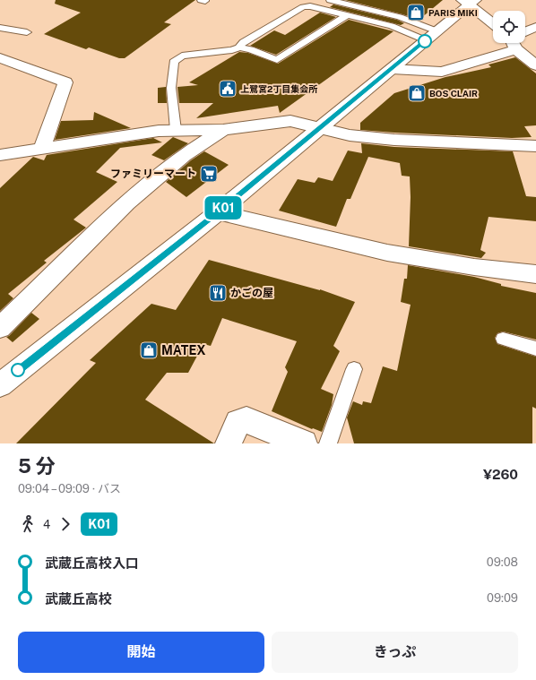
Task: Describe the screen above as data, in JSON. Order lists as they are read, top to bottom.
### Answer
{
  "places": {
    "shop": ["PARIS MIKI", "BOS CLAIR", "MATEX"],
    "public building": ["上鷺宮2丁目集会所"],
    "supermarket": ["ファミリーマート"],
    "restaurant": ["かごの屋"]
  },
  "lines": ["bus line K01"],
  "page": {
    "on_map": "K01",
    "heading": ["5 分", "09:04 – 09:09 · バス", "¥260"],
    "legs": ["4", "K01"],
    "list": [
      {
        "name": "武蔵丘高校入口",
        "value": "09:08"
      },
      {
        "name": "武蔵丘高校",
        "value": "09:09"
      }
    ],
    "buttons": ["開始", "きっぷ"]
  }
}
